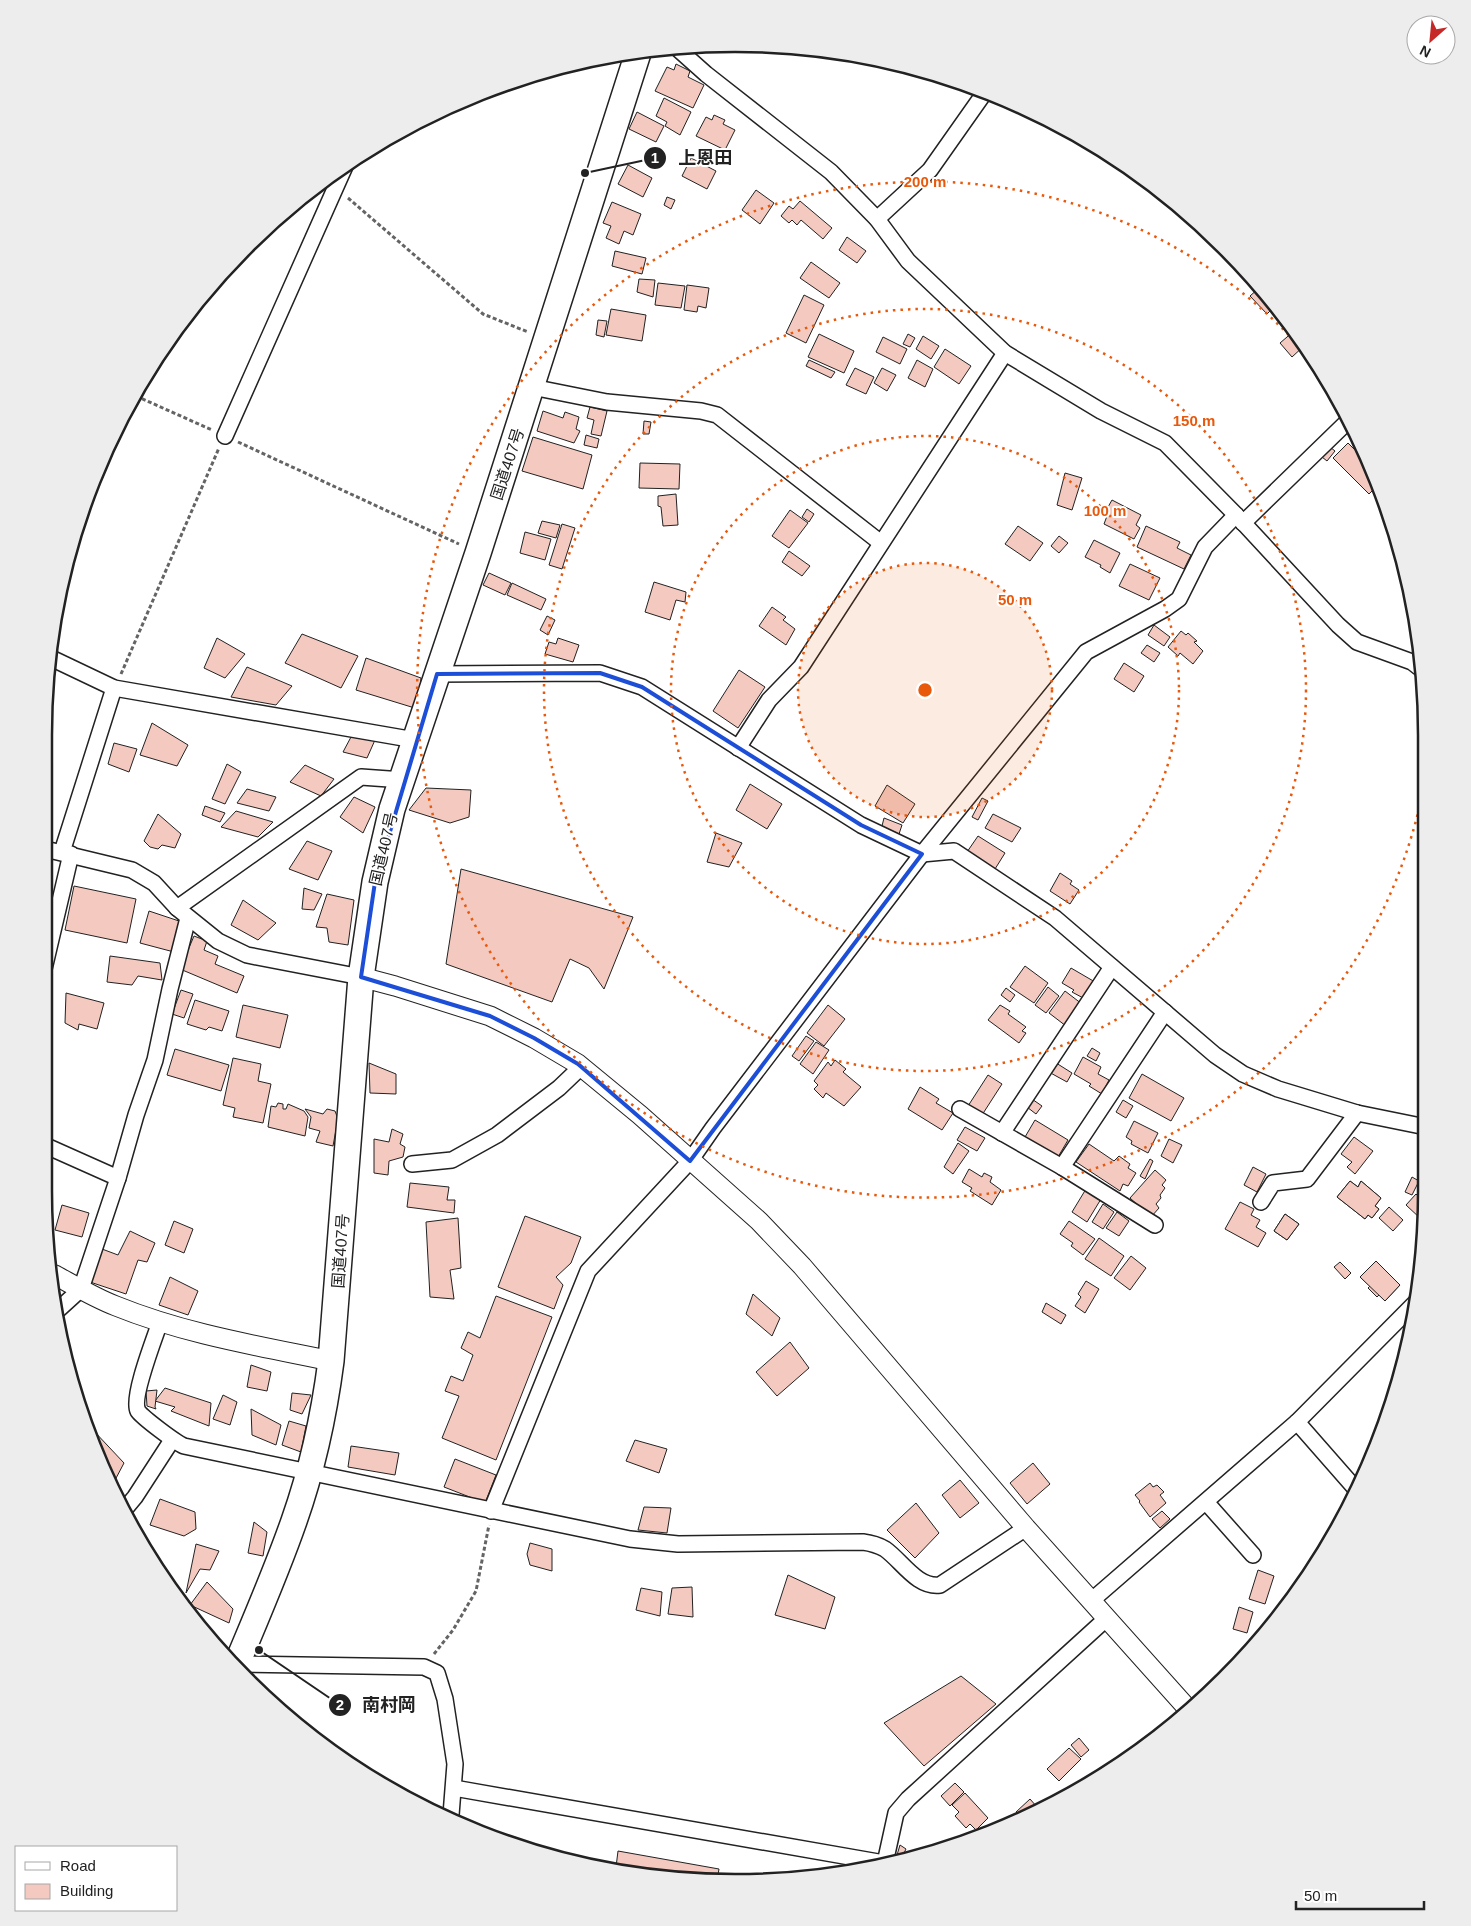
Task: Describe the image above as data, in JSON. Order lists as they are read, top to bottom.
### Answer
{
  "streets": {
    "highway": ["国道407号"]
  },
  "places": ["上恩田", "南村岡"],
  "legend": ["Road", "Building"],
  "scale_bar": "50 m",
  "north": "bottom left",
  "rings": [
    "200 m",
    "150 m",
    "100 m",
    "50 m"
  ]
}
